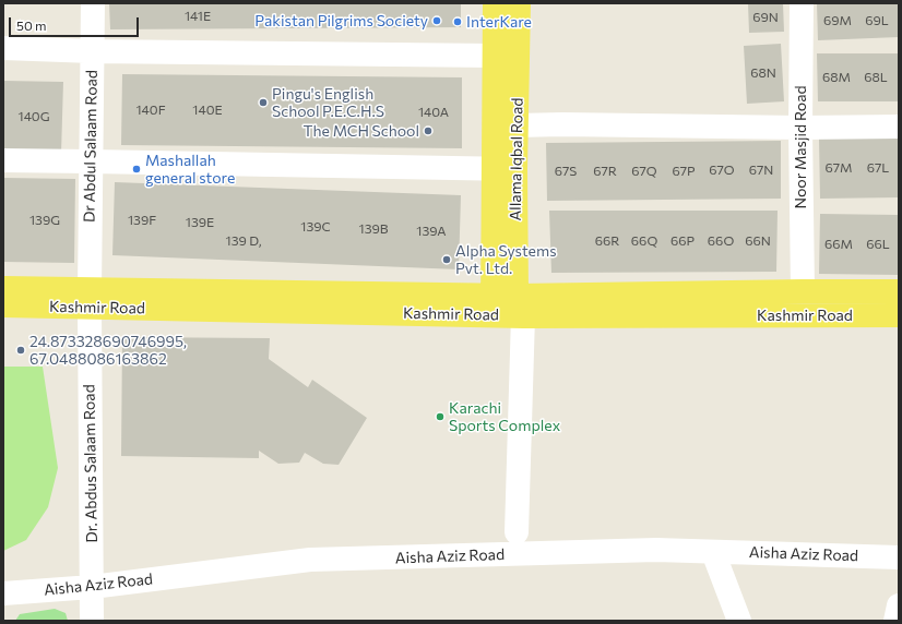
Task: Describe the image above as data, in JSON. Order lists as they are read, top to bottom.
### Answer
{
  "streets": {
    "main road": ["Allama Iqbal Road", "Kashmir Road"],
    "street": [
      "Dr Abdul Salaam Road",
      "Noor Masjid Road",
      "Dr. Abdus Salaam Road",
      "Aisha Aziz Road"
    ]
  },
  "crossings": [
    ["Dr Abdul Salaam Road", "Kashmir Road"],
    ["Dr Abdul Salaam Road", "Dr. Abdus Salaam Road"],
    ["Noor Masjid Road", "Kashmir Road"],
    ["Allama Iqbal Road", "Kashmir Road"],
    ["Kashmir Road", "Dr. Abdus Salaam Road"],
    ["Dr. Abdus Salaam Road", "Aisha Aziz Road"]
  ],
  "places": [
    "Pakistan Pilgrims Society",
    "InterKare",
    "Pingu's English School P.E.C.H.S",
    "The MCH School",
    "Mashallah general store",
    "Alpha Systems Pvt. Ltd.",
    "24.873328690746995, 67.0488086163862",
    "Karachi Sports Complex"
  ],
  "house_numbers": [
    "141E",
    "69N",
    "69M",
    "69L",
    "68N",
    "68M",
    "68L",
    "140F",
    "140E",
    "140A",
    "140G",
    "67M",
    "67L",
    "67O",
    "67N",
    "67S",
    "67R",
    "67Q",
    "67P",
    "139G",
    "139F",
    "139E",
    "139C",
    "139B",
    "139A",
    "139 D,",
    "66R",
    "66Q",
    "66P",
    "66O",
    "66N",
    "66M",
    "66L"
  ],
  "scale_bar": "50 m"
}
